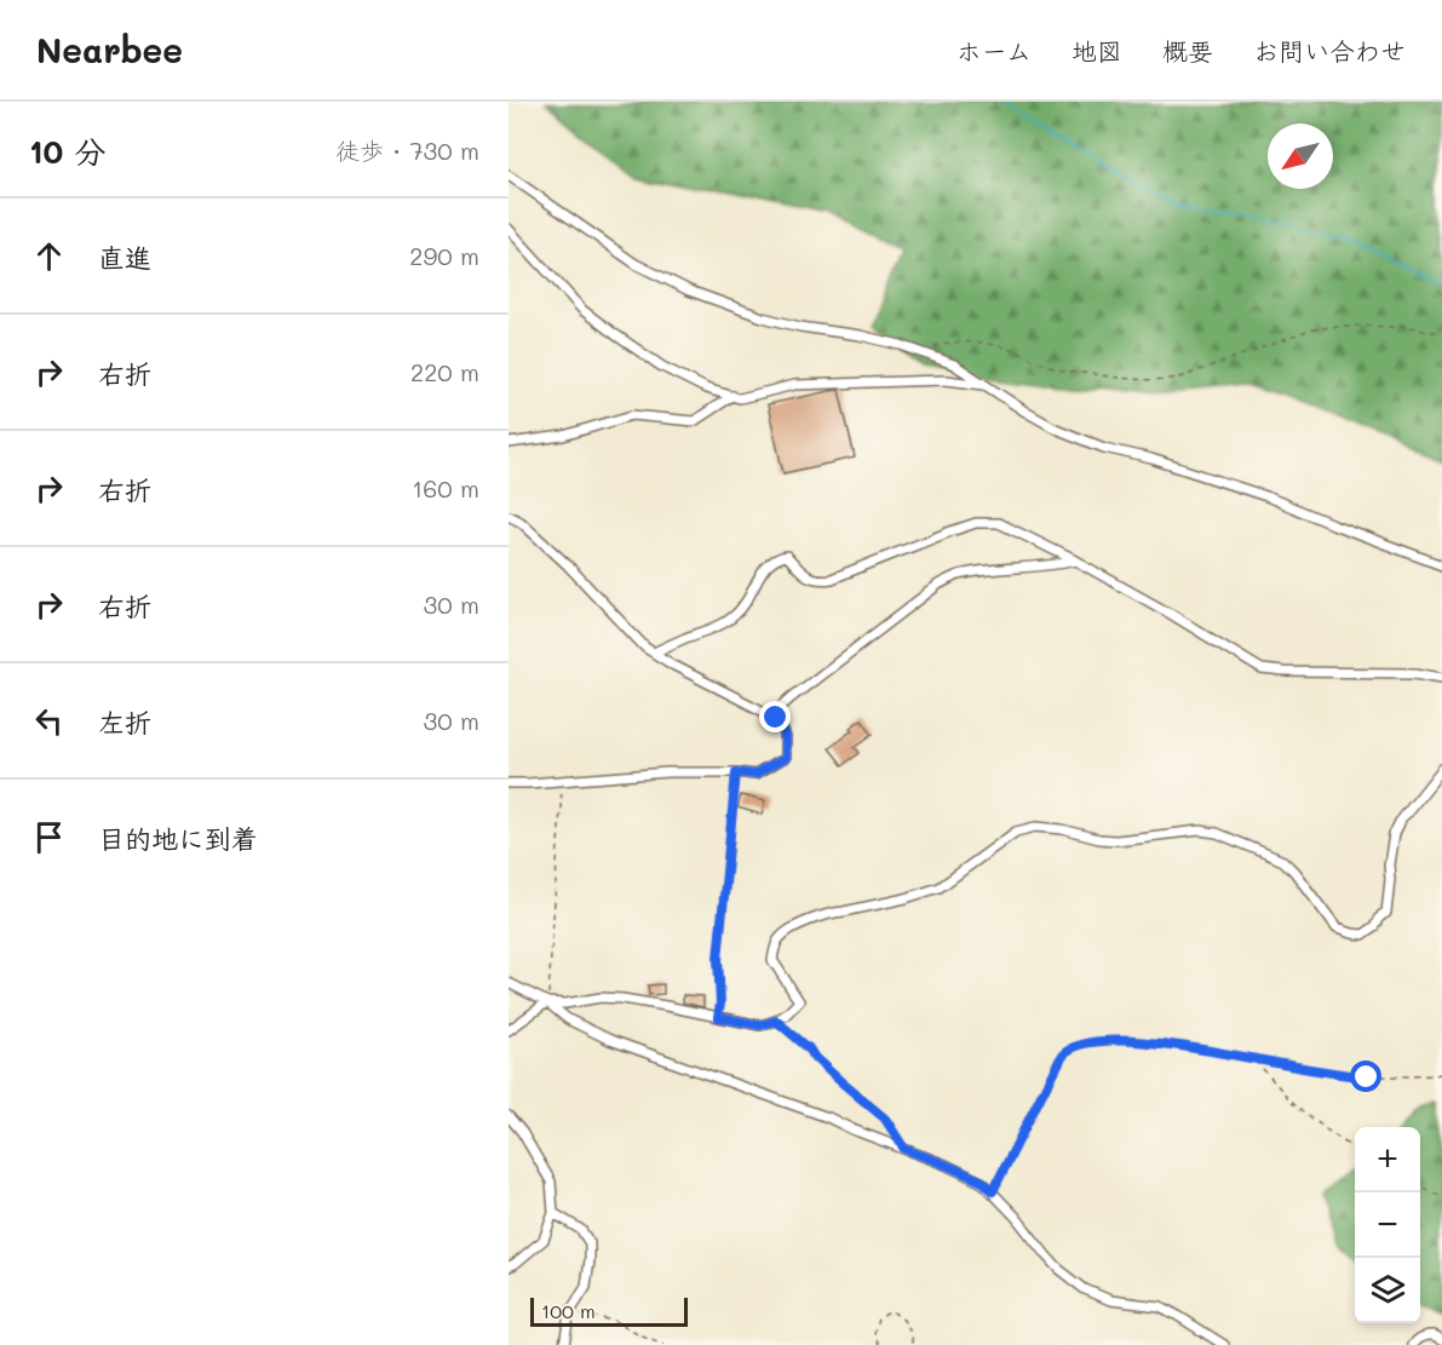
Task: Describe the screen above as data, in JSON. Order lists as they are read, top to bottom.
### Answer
{
  "scale_bar": "100 m",
  "north": "bottom left",
  "page": {
    "header": "Nearbee",
    "nav": [
      "ホーム",
      "地図",
      "概要",
      "お問い合わせ"
    ],
    "heading": ["10 分", "徒歩 · 730 m"],
    "list": [
      ["直進", "290 m"],
      ["右折", "220 m"],
      ["右折", "160 m"],
      ["右折", "30 m"],
      ["左折", "30 m"],
      "目的地に到着"
    ],
    "map_buttons": ["+", "−"],
    "scale": "100 m"
  }
}
